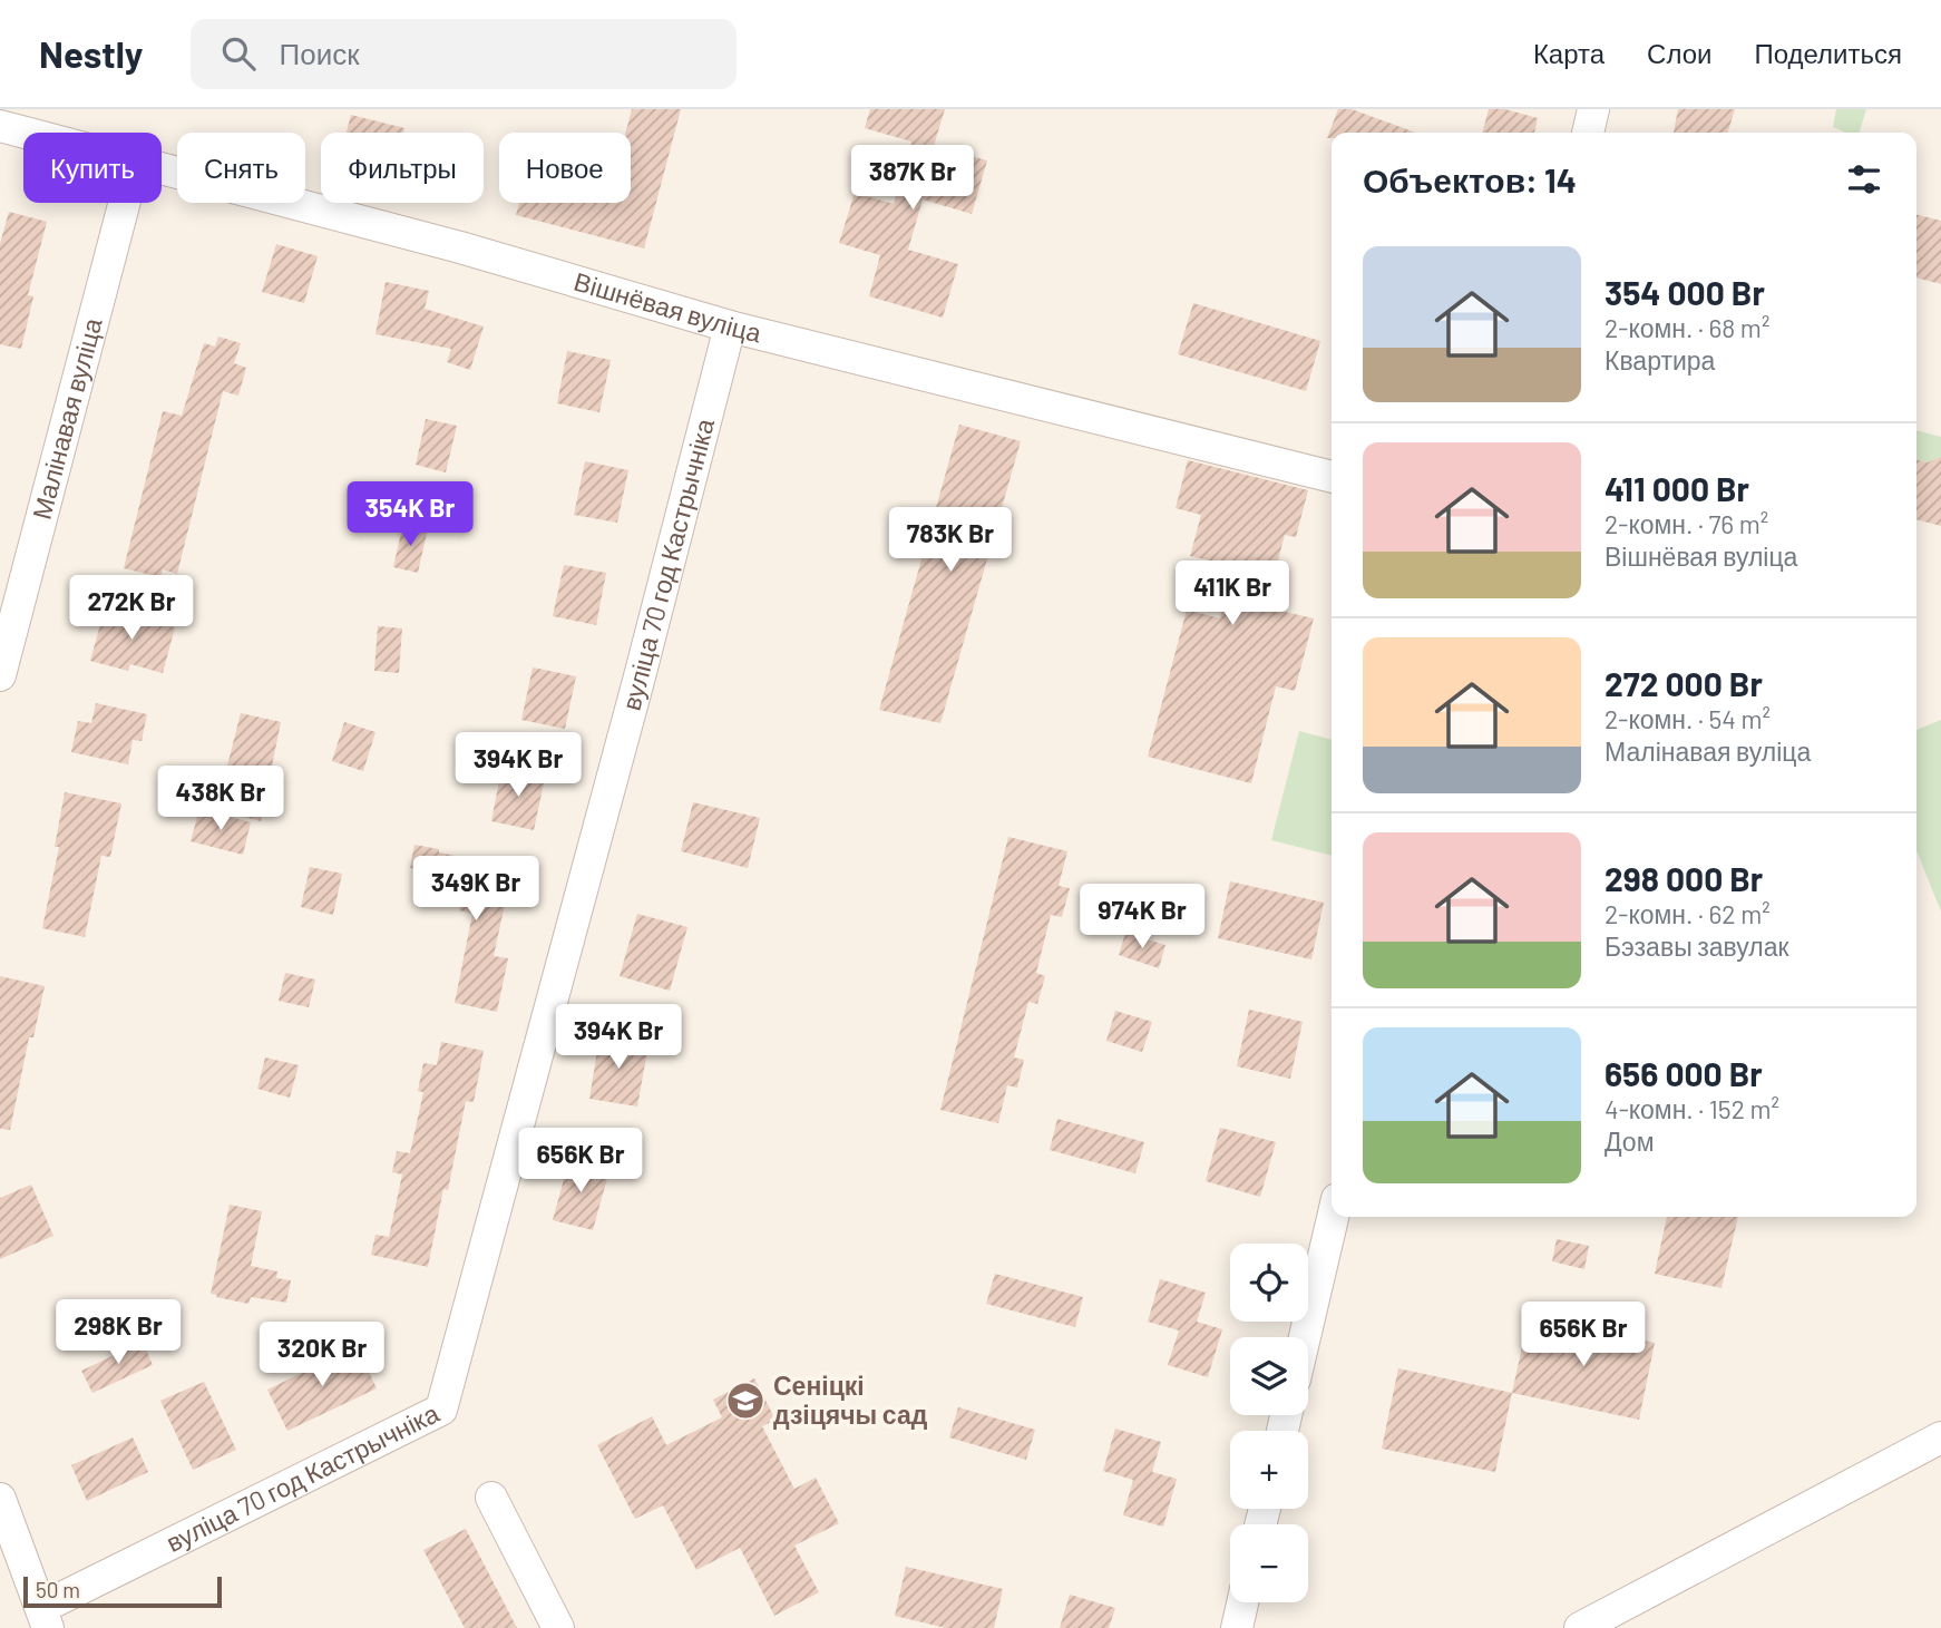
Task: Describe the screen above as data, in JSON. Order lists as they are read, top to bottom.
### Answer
{
  "streets": {
    "street": ["Вішнёвая вуліца", "Малінавая вуліца", "вуліца 70 год Кастрычніка"]
  },
  "crossings": [
    ["Вішнёвая вуліца", "вуліца 70 год Кастрычніка"]
  ],
  "places": {
    "school or university": ["Сеніцкі дзіцячы сад"]
  },
  "scale_bar": "50 m",
  "page": {
    "header": "Nestly",
    "search": "Поиск",
    "nav": ["Карта", "Слои", "Поделиться"],
    "chip": [
      "Купить",
      "Снять",
      "Фильтры",
      "Новое"
    ],
    "heading": "Объектов: 14",
    "price": [
      "387K Br",
      "354K Br",
      "783K Br",
      "411K Br",
      "272K Br",
      "394K Br",
      "438K Br",
      "349K Br",
      "974K Br",
      "394K Br",
      "656K Br",
      "298K Br",
      "656K Br",
      "320K Br"
    ],
    "list": [
      {
        "name": "354 000 Br",
        "note": "2-комн. · 68 m² · Квартира"
      },
      {
        "name": "411 000 Br",
        "note": "2-комн. · 76 m² · Вішнёвая вуліца"
      },
      {
        "name": "272 000 Br",
        "note": "2-комн. · 54 m² · Малінавая вуліца"
      },
      {
        "name": "298 000 Br",
        "note": "2-комн. · 62 m² · Бэзавы завулак"
      },
      {
        "name": "656 000 Br",
        "note": "4-комн. · 152 m² · Дом"
      }
    ],
    "map_buttons": ["+", "−"],
    "scale": "50 m"
  }
}
